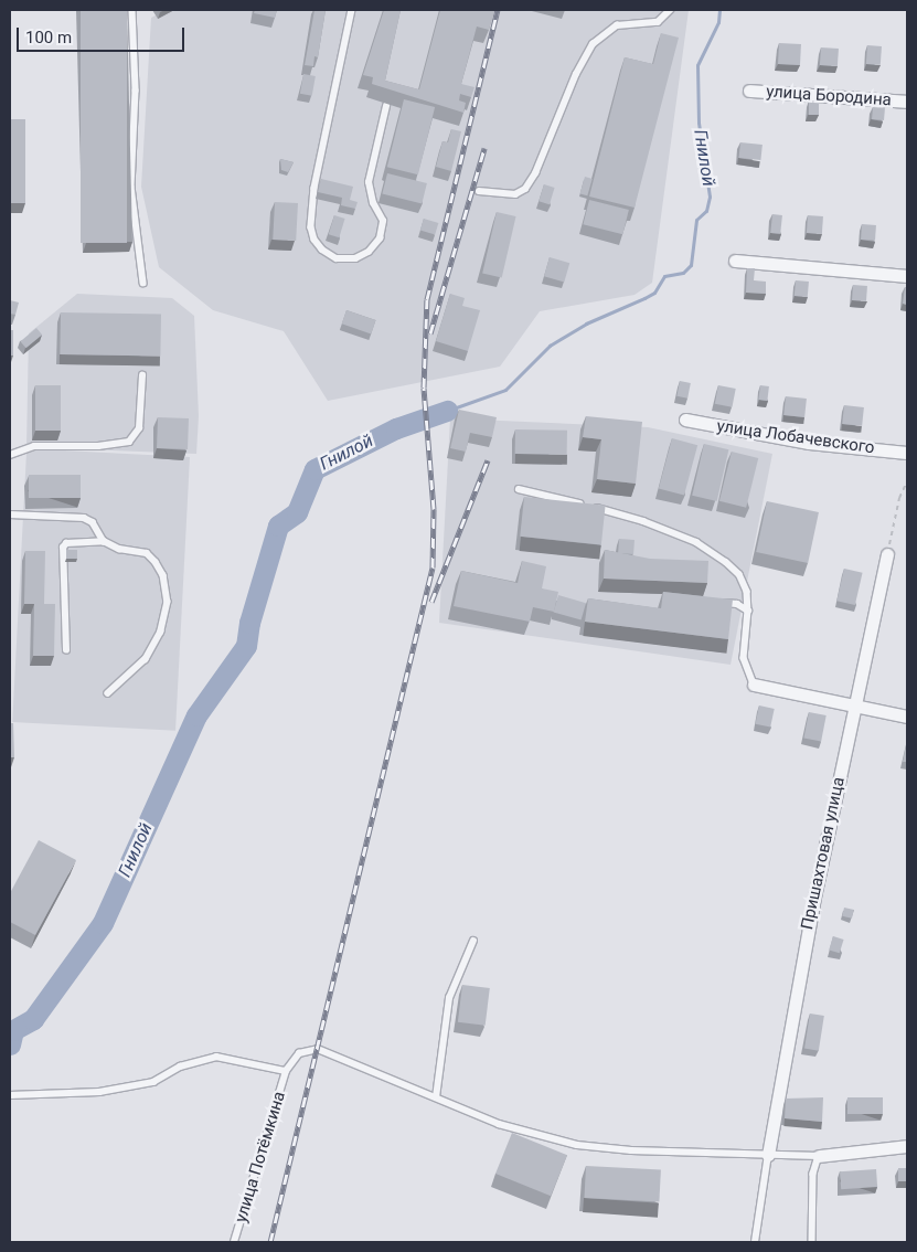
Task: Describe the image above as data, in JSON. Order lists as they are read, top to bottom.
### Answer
{
  "streets": {
    "street": ["улица Бородина", "улица Лобачевского", "Пришахтовая улица"],
    "lane": ["улица Потёмкина"]
  },
  "water": ["Гнилой"],
  "scale_bar": "100 m"
}
